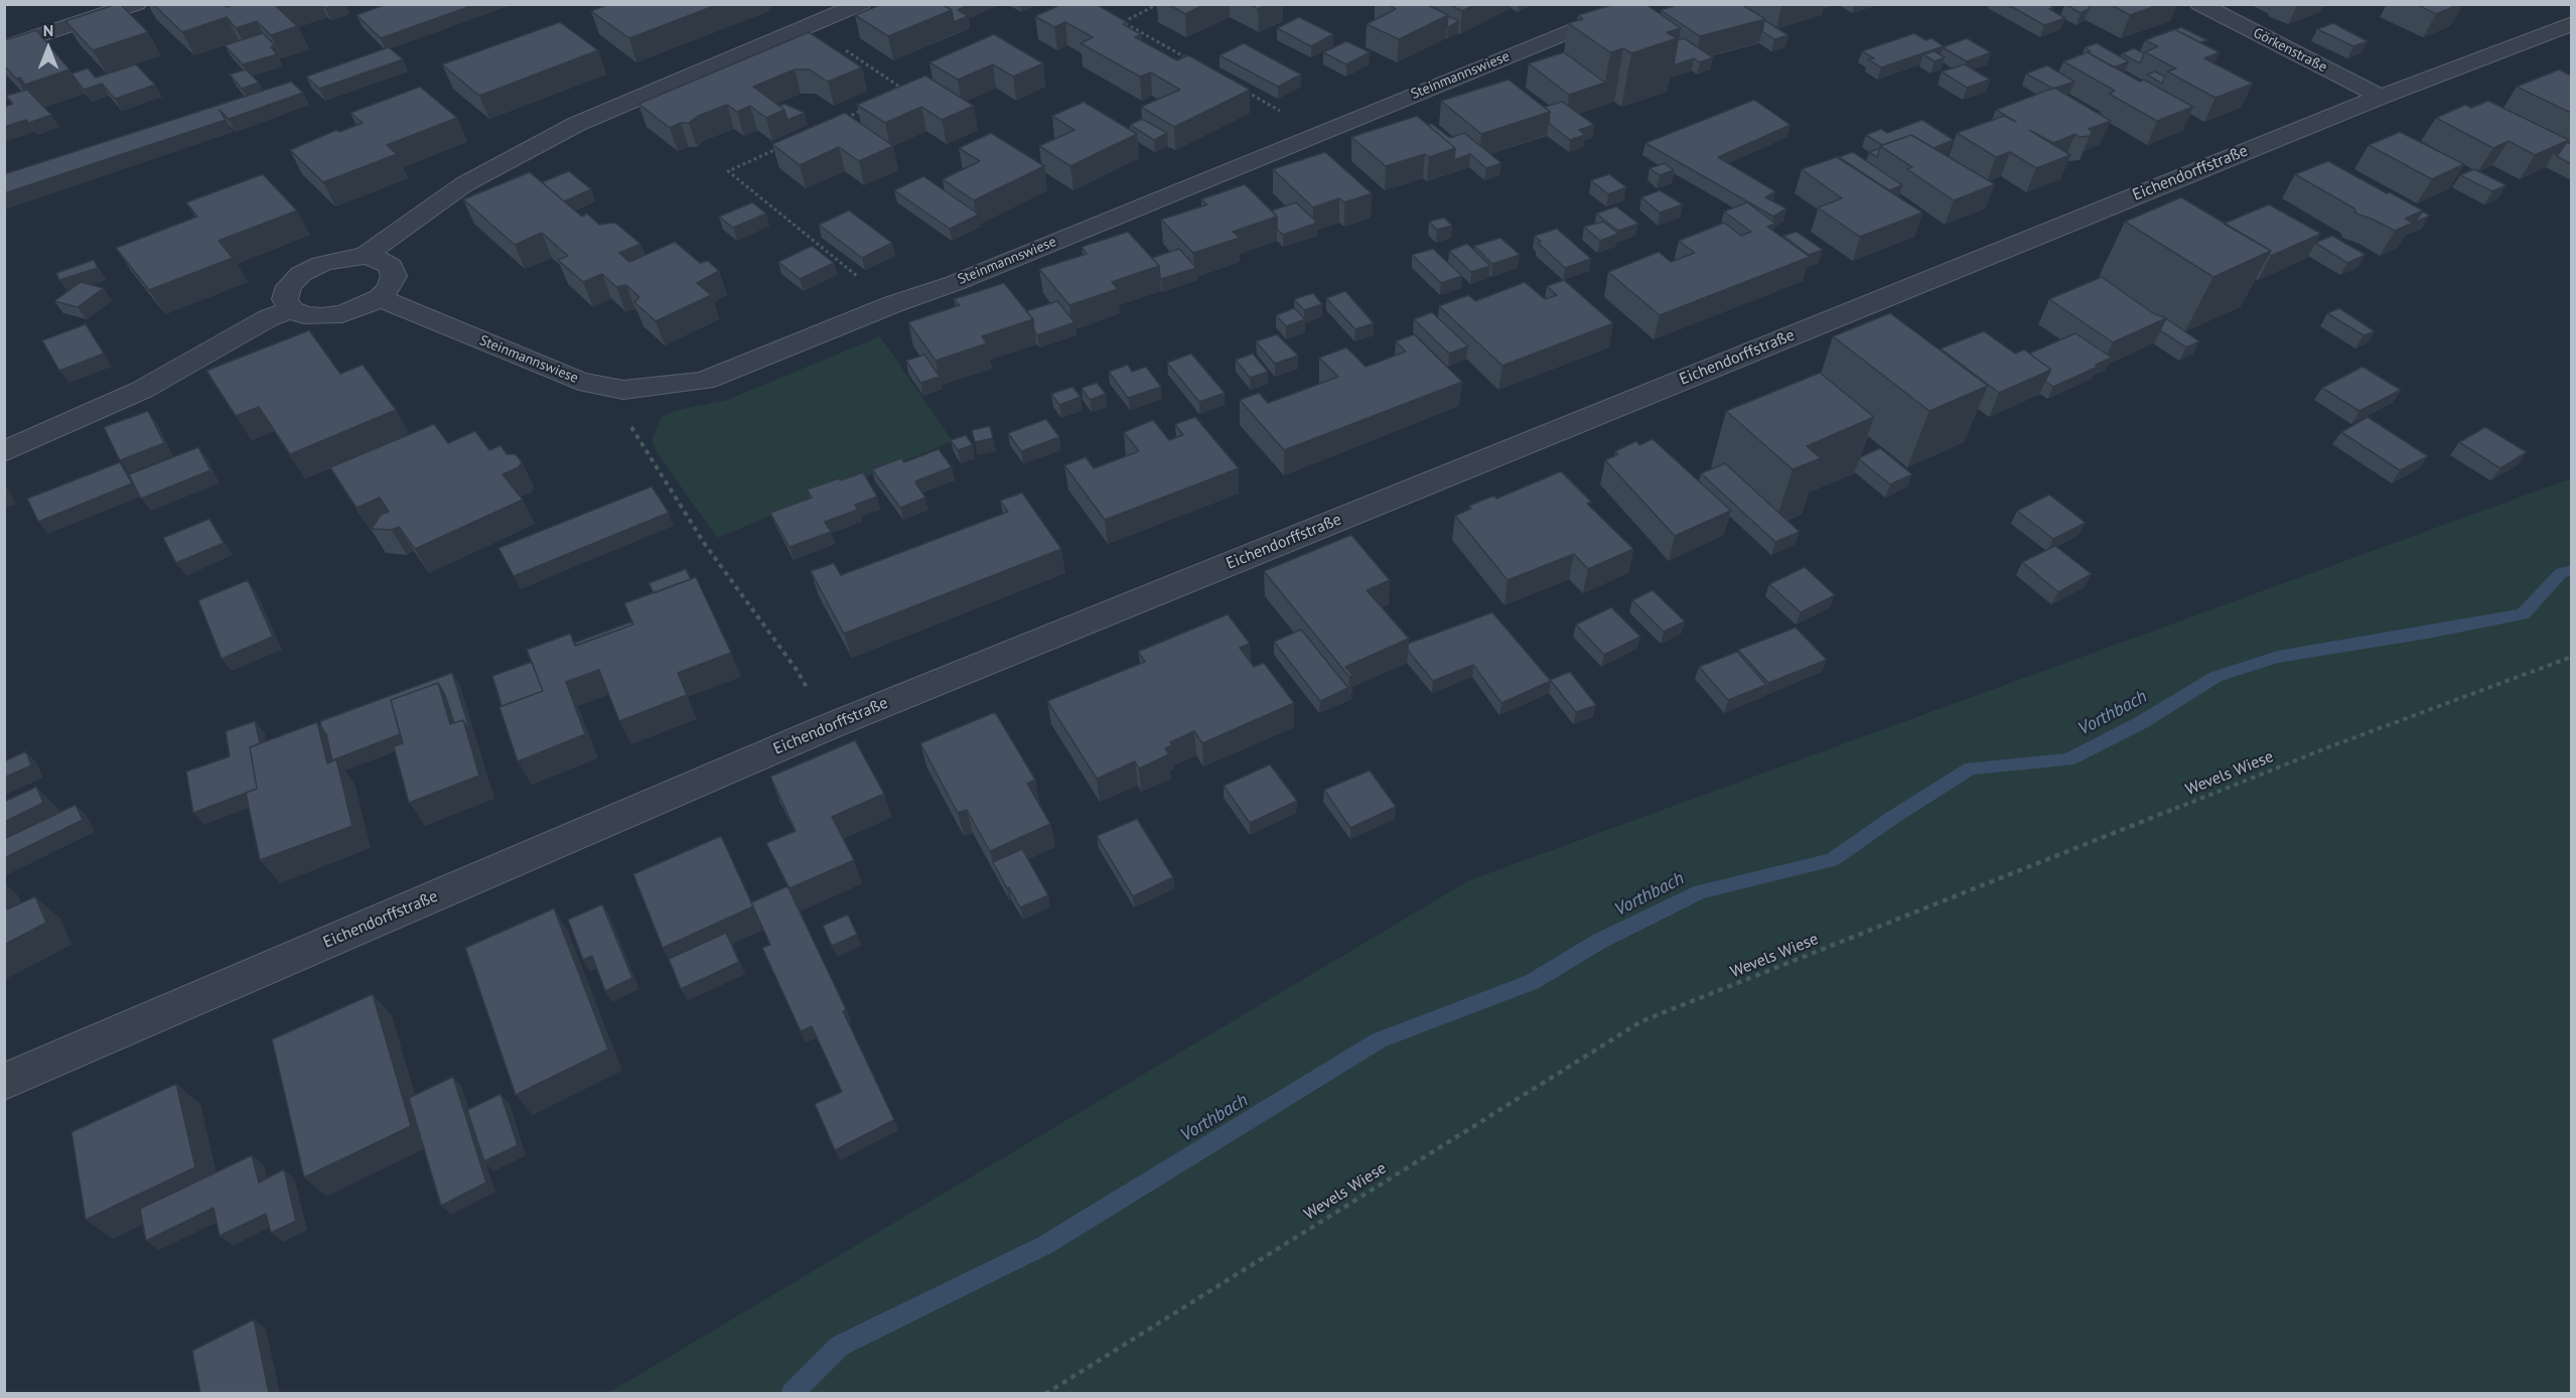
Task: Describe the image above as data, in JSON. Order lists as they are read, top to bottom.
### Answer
{
  "streets": {
    "street": ["Görkenstraße", "Steinmannswiese", "Eichendorffstraße"],
    "path": ["Wevels Wiese"]
  },
  "crossings": [
    ["Görkenstraße", "Eichendorffstraße"]
  ],
  "water": ["Vorthbach"],
  "north": "top"
}
